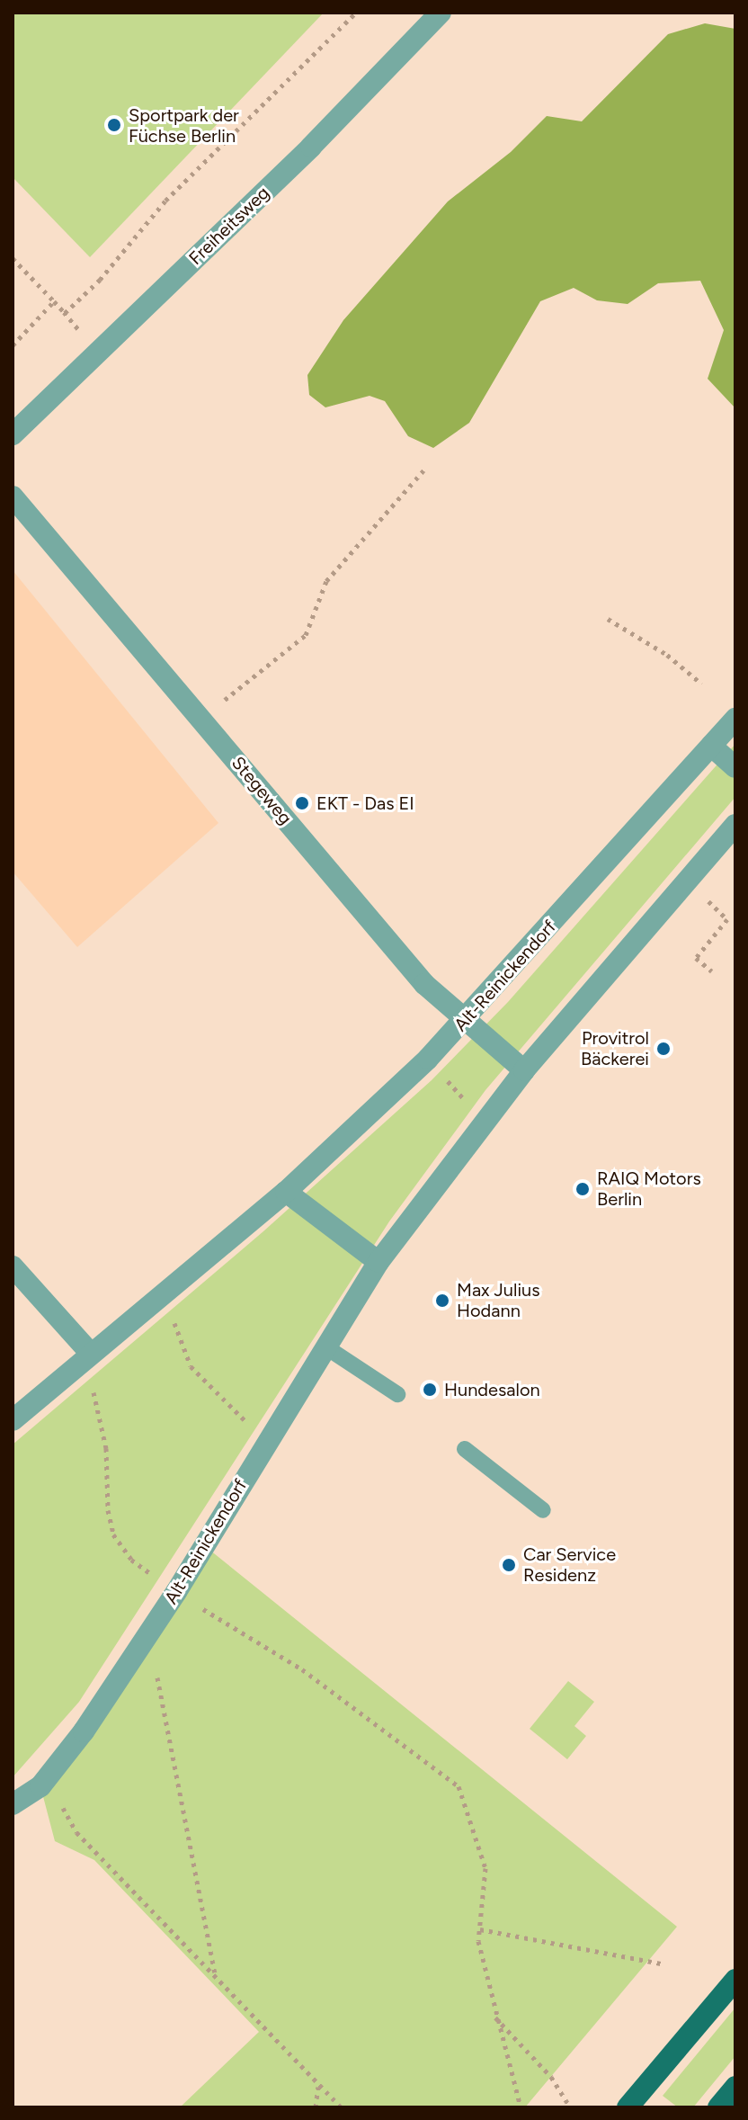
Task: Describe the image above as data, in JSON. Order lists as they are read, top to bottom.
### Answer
{
  "streets": {
    "street": ["Freiheitsweg", "Stegeweg", "Alt-Reinickendorf"]
  },
  "crossings": [
    ["Stegeweg", "Alt-Reinickendorf"]
  ],
  "places": [
    "Sportpark der Füchse Berlin",
    "EKT - Das EI",
    "Provitrol Bäckerei",
    "RAIQ Motors Berlin",
    "Max Julius Hodann",
    "Hundesalon",
    "Car Service Residenz"
  ]
}
